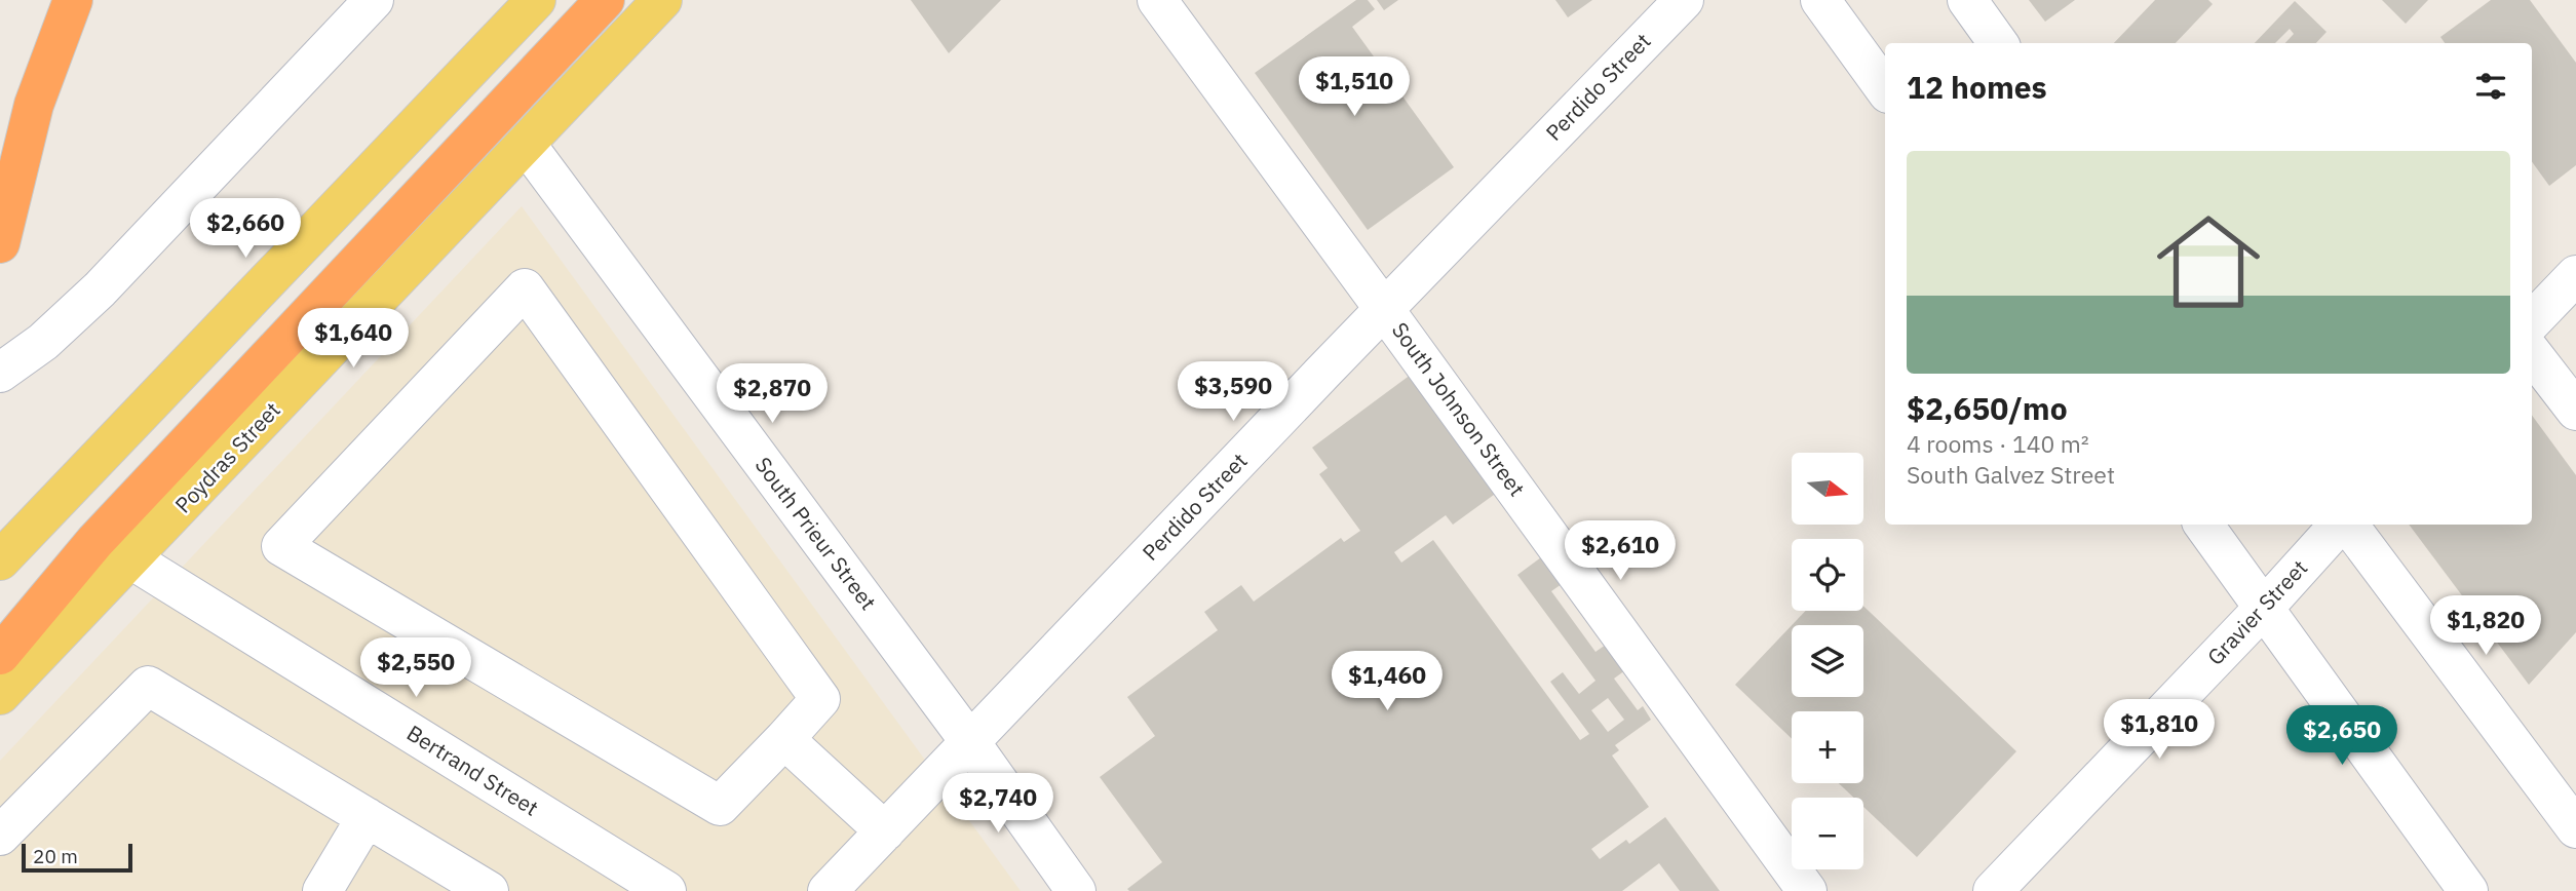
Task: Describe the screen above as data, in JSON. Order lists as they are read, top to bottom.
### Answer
{
  "streets": {
    "main road": ["Poydras Street"],
    "street": [
      "Perdido Street",
      "South Johnson Street",
      "South Prieur Street",
      "Gravier Street",
      "Bertrand Street"
    ]
  },
  "crossings": [
    ["Perdido Street", "South Johnson Street"],
    ["Perdido Street", "South Prieur Street"],
    ["Poydras Street", "South Prieur Street"],
    ["Poydras Street", "Bertrand Street"]
  ],
  "scale_bar": "20 m",
  "north": "right",
  "page": {
    "heading": "12 homes",
    "price": [
      "$1,510",
      "$2,660",
      "$1,640",
      "$3,590",
      "$2,870",
      "$2,610",
      "$1,820",
      "$2,550",
      "$1,460",
      "$1,810",
      "$2,650",
      "$2,740"
    ],
    "list": [
      {
        "name": "$2,650/mo",
        "note": "4 rooms · 140 m² · South Galvez Street"
      }
    ],
    "map_buttons": ["+", "−"],
    "scale": "20 m"
  }
}
